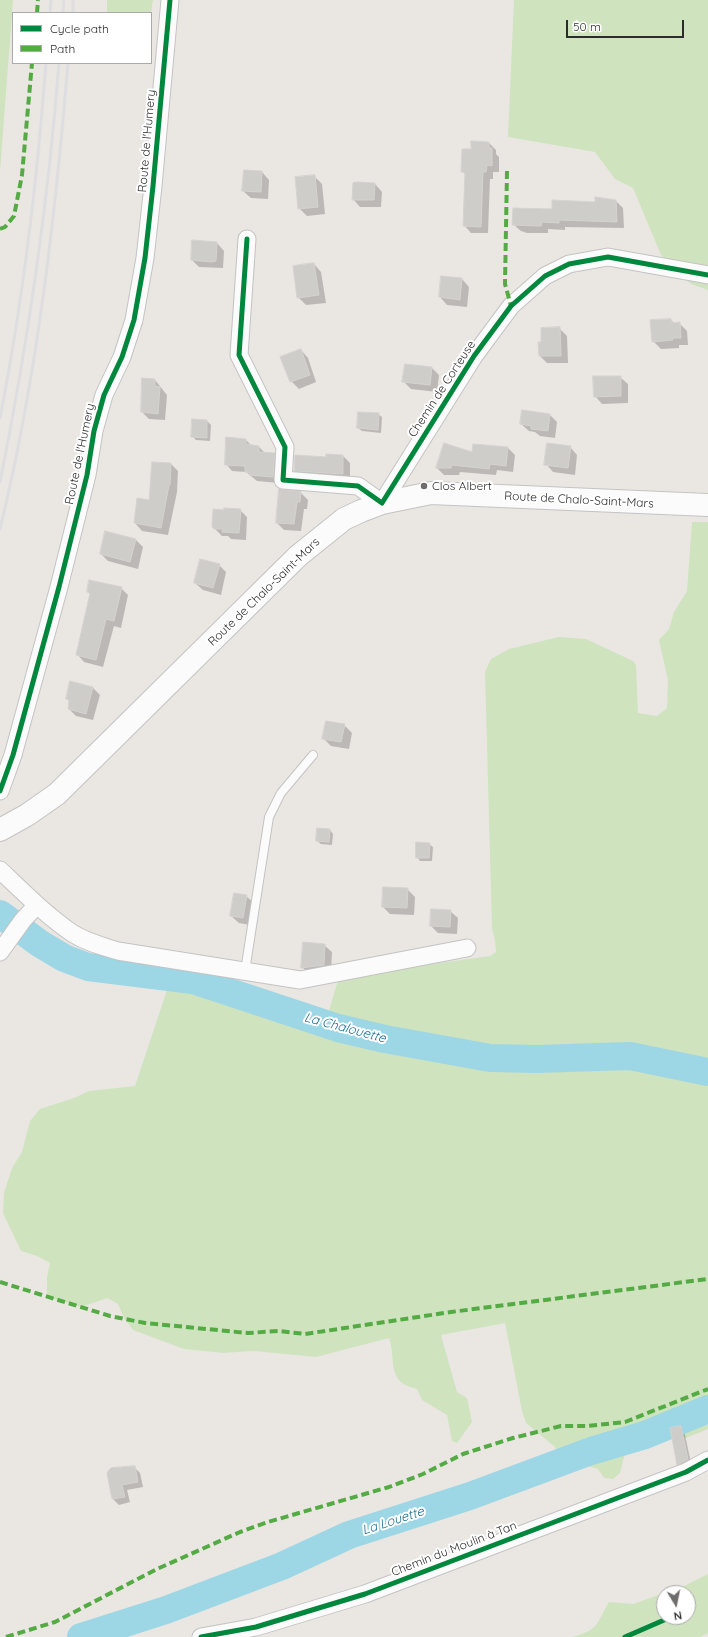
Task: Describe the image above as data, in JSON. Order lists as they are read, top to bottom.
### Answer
{
  "streets": {
    "main road": ["Route de Chalo-Saint-Mars"],
    "street": ["Route de l'Humery", "Chemin de Corteuse", "Chemin du Moulin à Tan"]
  },
  "crossings": [
    ["Chemin de Corteuse", "Route de Chalo-Saint-Mars"]
  ],
  "water": ["La Chalouette", "La Louette"],
  "places": ["Clos Albert"],
  "legend": ["Cycle path", "Path"],
  "scale_bar": "50 m",
  "north": "bottom"
}
